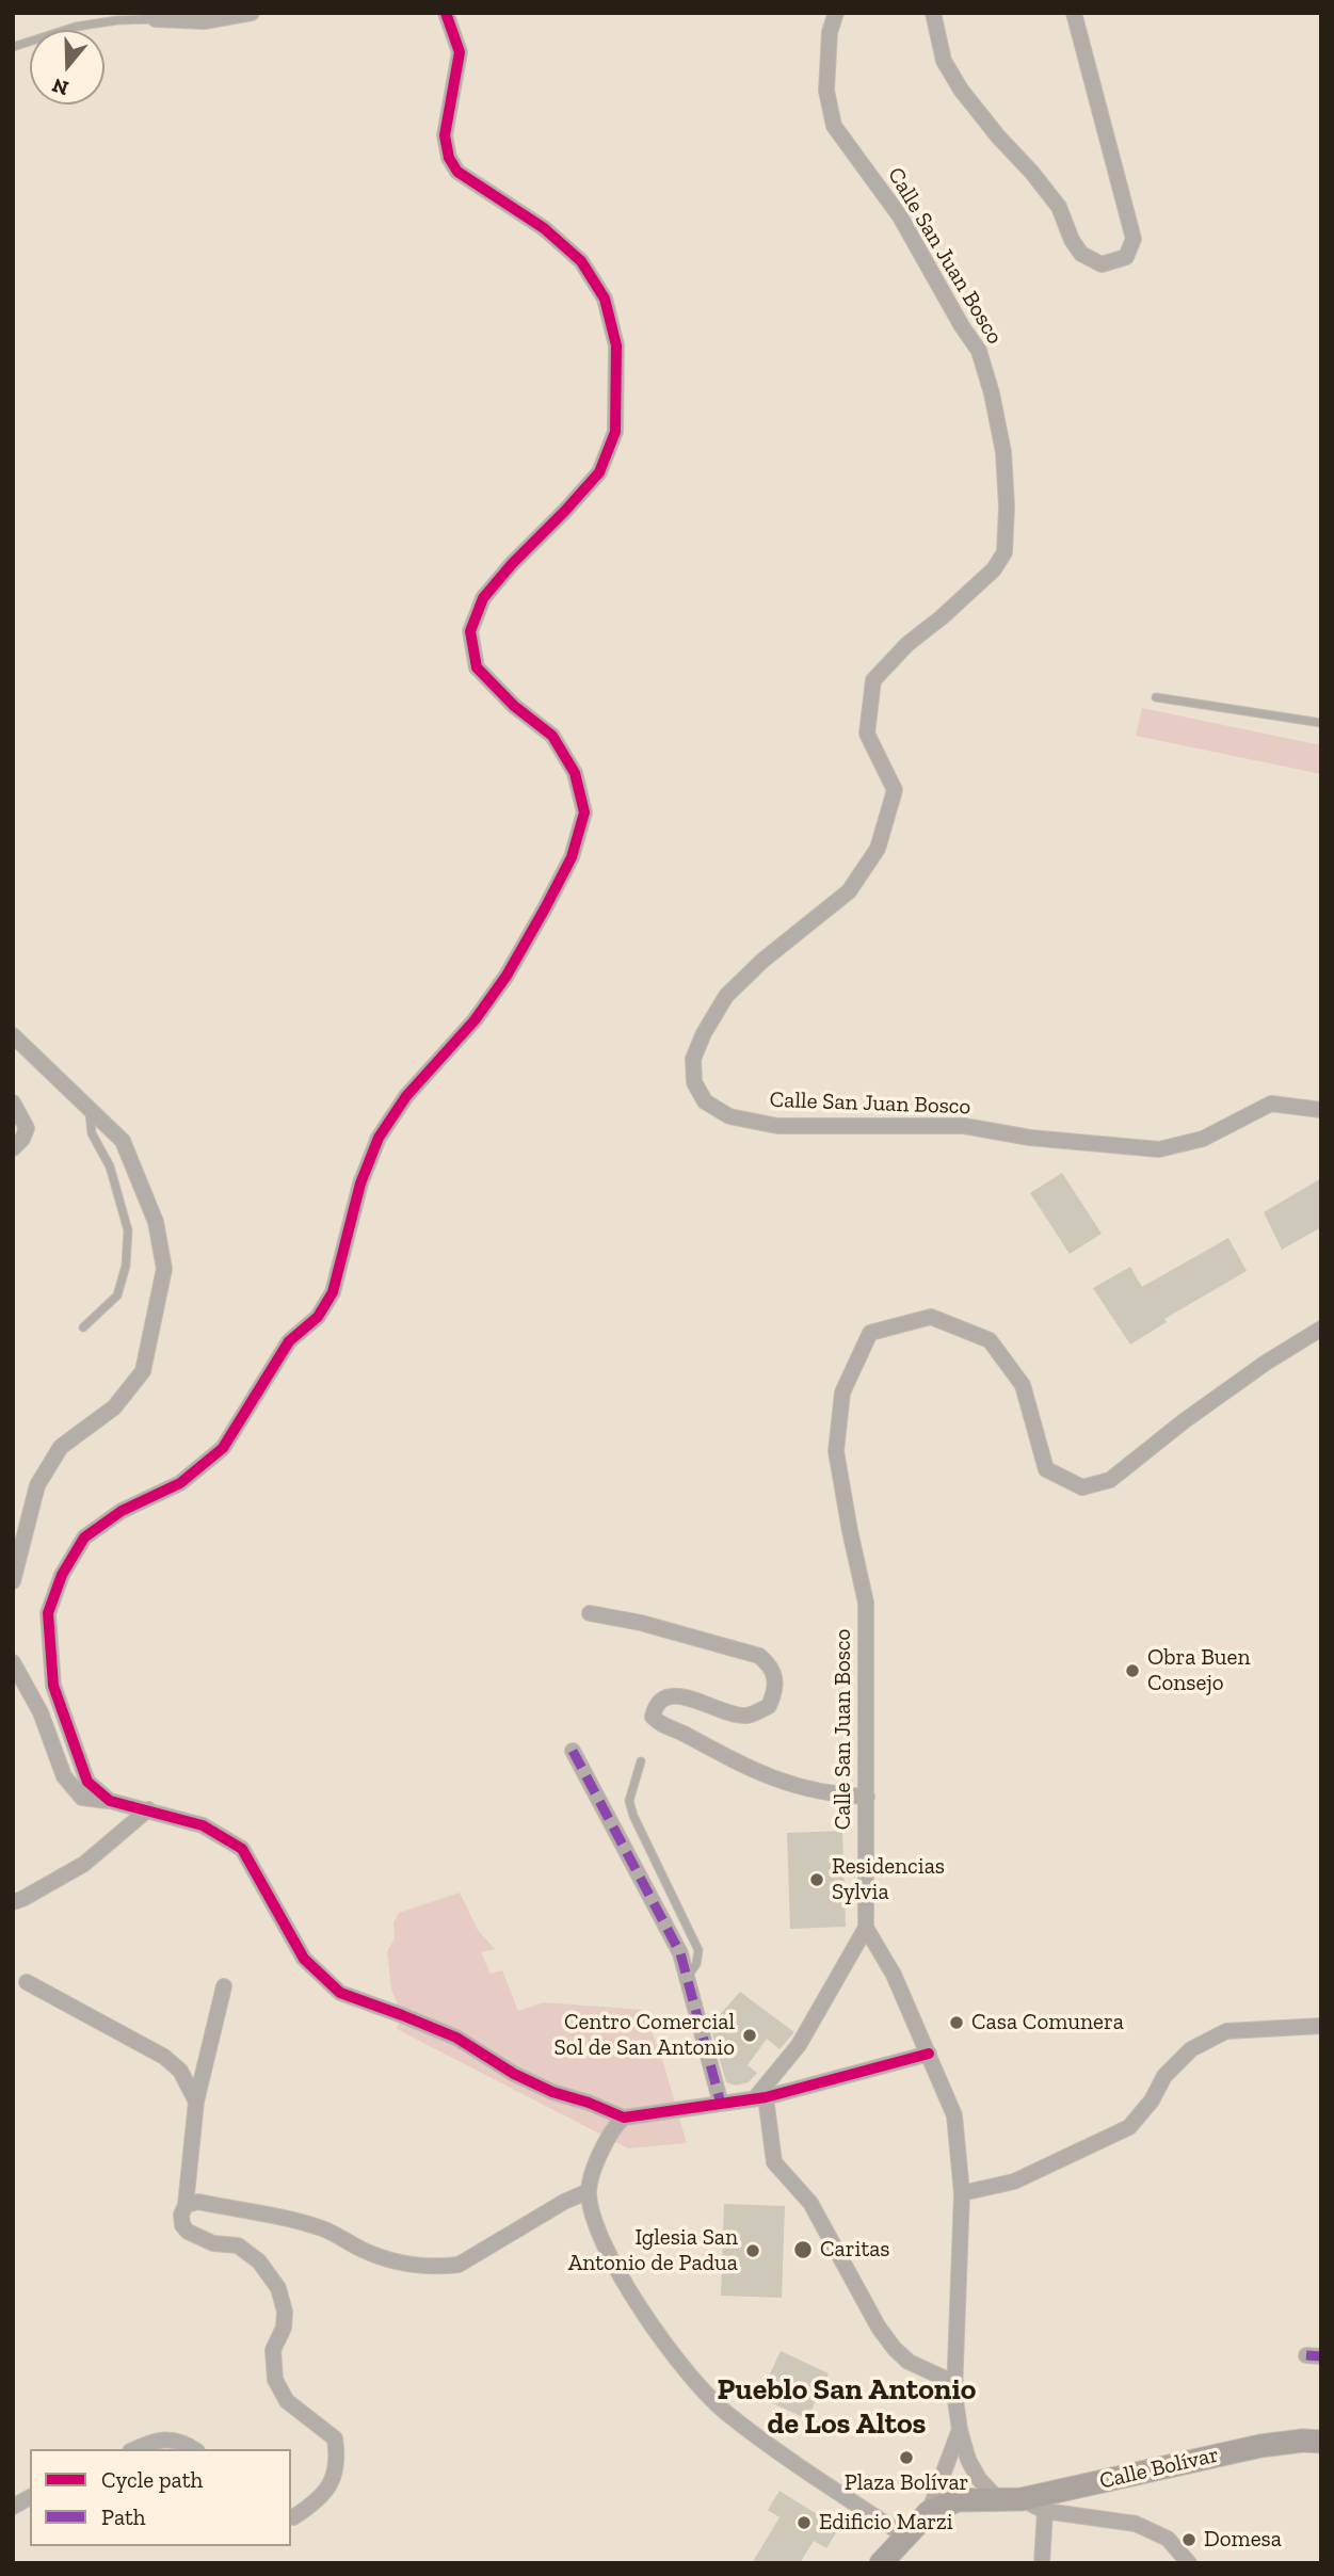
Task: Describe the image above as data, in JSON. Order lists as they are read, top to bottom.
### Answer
{
  "streets": {
    "street": ["Calle San Juan Bosco", "Calle Bolívar"]
  },
  "districts": ["Pueblo San Antonio de Los Altos"],
  "places": [
    "Obra Buen Consejo",
    "Residencias Sylvia",
    "Casa Comunera",
    "Centro Comercial Sol de San Antonio",
    "Caritas",
    "Iglesia San Antonio de Padua",
    "Plaza Bolívar",
    "Edificio Marzi",
    "Domesa"
  ],
  "legend": ["Cycle path", "Path"],
  "north": "bottom"
}
